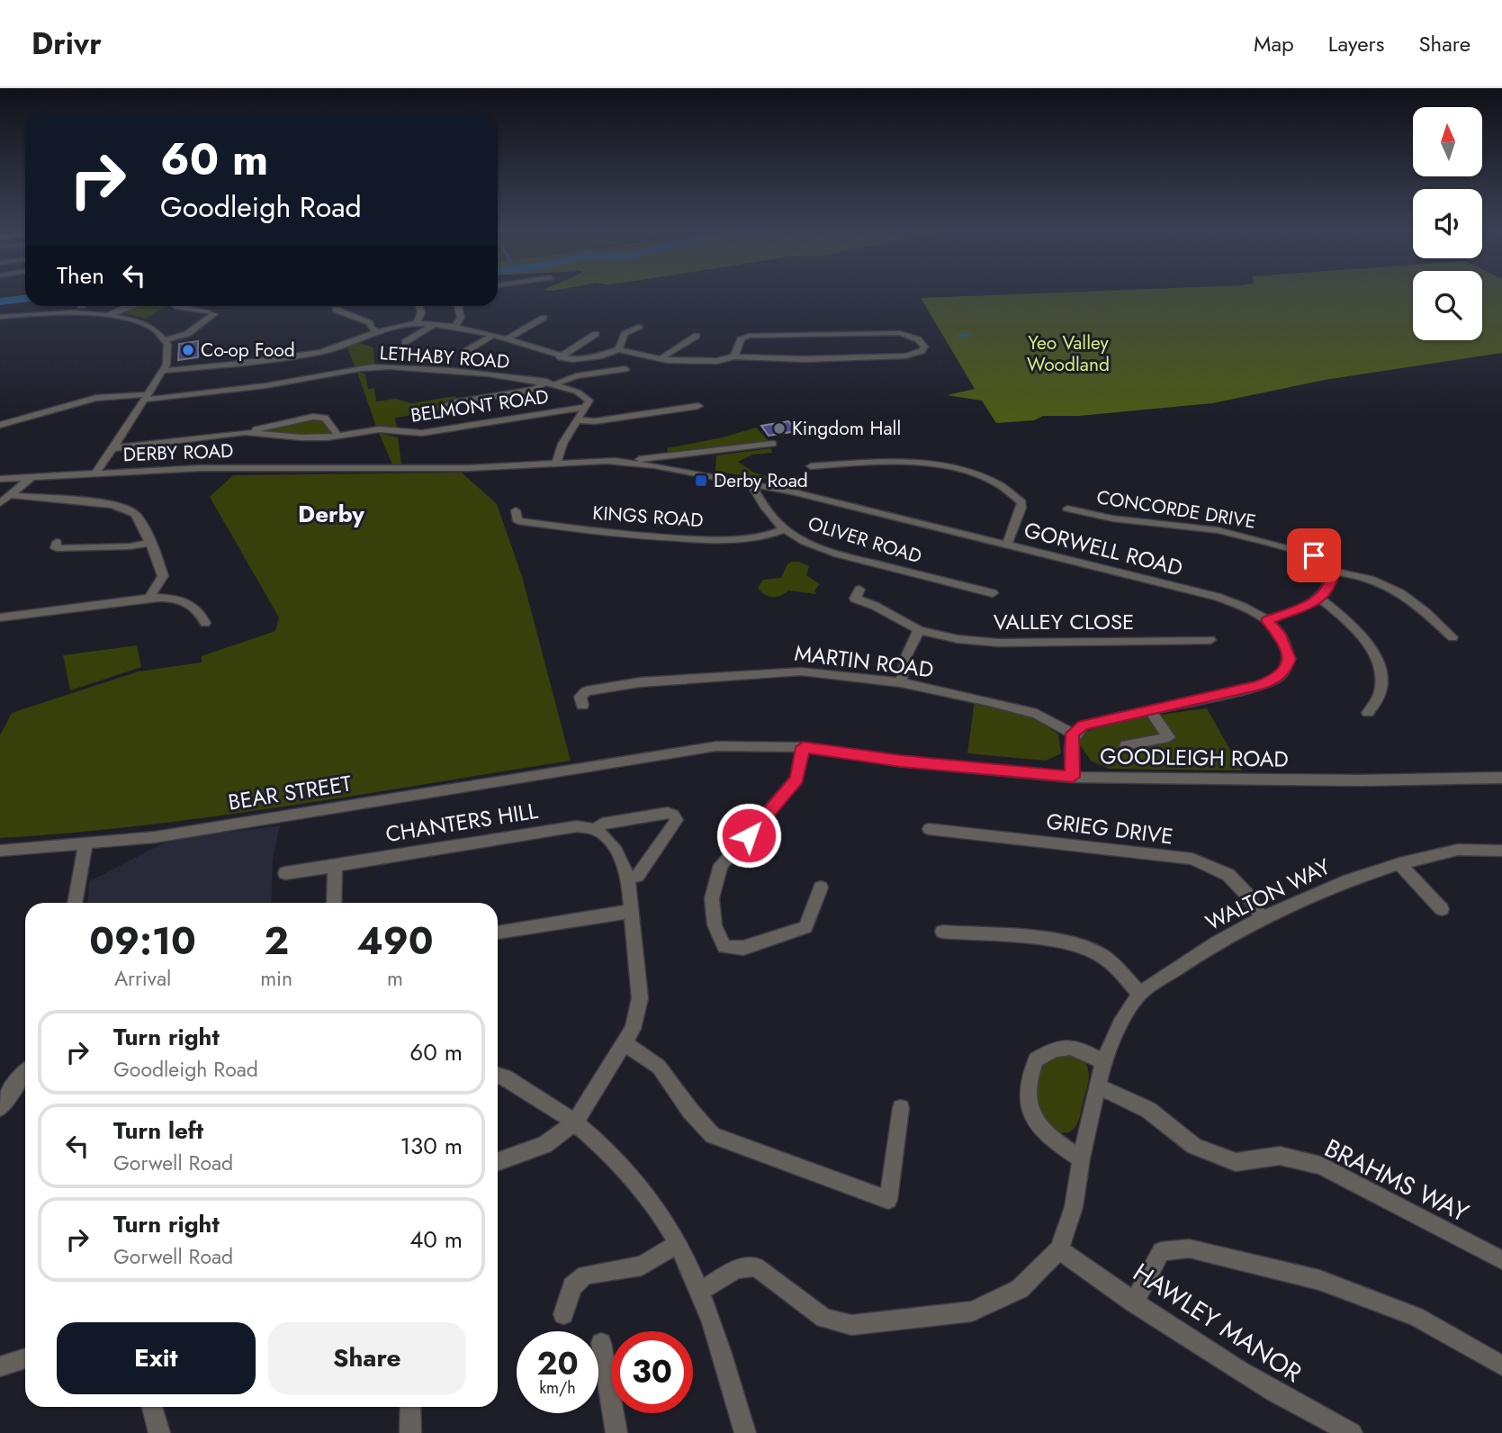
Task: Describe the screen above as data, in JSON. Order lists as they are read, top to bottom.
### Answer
{
  "streets": {
    "street": [
      "LETHABY ROAD",
      "BELMONT ROAD",
      "DERBY ROAD",
      "CONCORDE DRIVE",
      "KINGS ROAD",
      "OLIVER ROAD",
      "GORWELL ROAD",
      "VALLEY CLOSE",
      "MARTIN ROAD",
      "GOODLEIGH ROAD",
      "BEAR STREET",
      "CHANTERS HILL",
      "GRIEG DRIVE",
      "WALTON WAY",
      "BRAHMS WAY",
      "HAWLEY MANOR"
    ]
  },
  "crossings": [
    ["DERBY ROAD", "GORWELL ROAD"],
    ["KINGS ROAD", "OLIVER ROAD"],
    ["OLIVER ROAD", "GORWELL ROAD"],
    ["GORWELL ROAD", "MARTIN ROAD"],
    ["GOODLEIGH ROAD", "BEAR STREET"],
    ["GRIEG DRIVE", "WALTON WAY"],
    ["WALTON WAY", "BRAHMS WAY"],
    ["WALTON WAY", "HAWLEY MANOR"]
  ],
  "districts": ["Derby"],
  "parks": ["Yeo Valley Woodland"],
  "places": {
    "other": ["Co-op Food", "Kingdom Hall"],
    "transit": ["Derby Road"]
  },
  "north": "top",
  "page": {
    "header": "Drivr",
    "nav": ["Map", "Layers", "Share"],
    "turn": ["60 m", "Goodleigh Road"],
    "then": "Then",
    "eta": [
      "09:10",
      "Arrival",
      "2",
      "min",
      "490",
      "m"
    ],
    "list": [
      {
        "name": "Turn right",
        "note": "Goodleigh Road",
        "value": "60 m"
      },
      {
        "name": "Turn left",
        "note": "Gorwell Road",
        "value": "130 m"
      },
      {
        "name": "Turn right",
        "note": "Gorwell Road",
        "value": "40 m"
      }
    ],
    "buttons": ["Exit", "Share"],
    "speed": "20 km/h",
    "limit": "30"
  }
}
